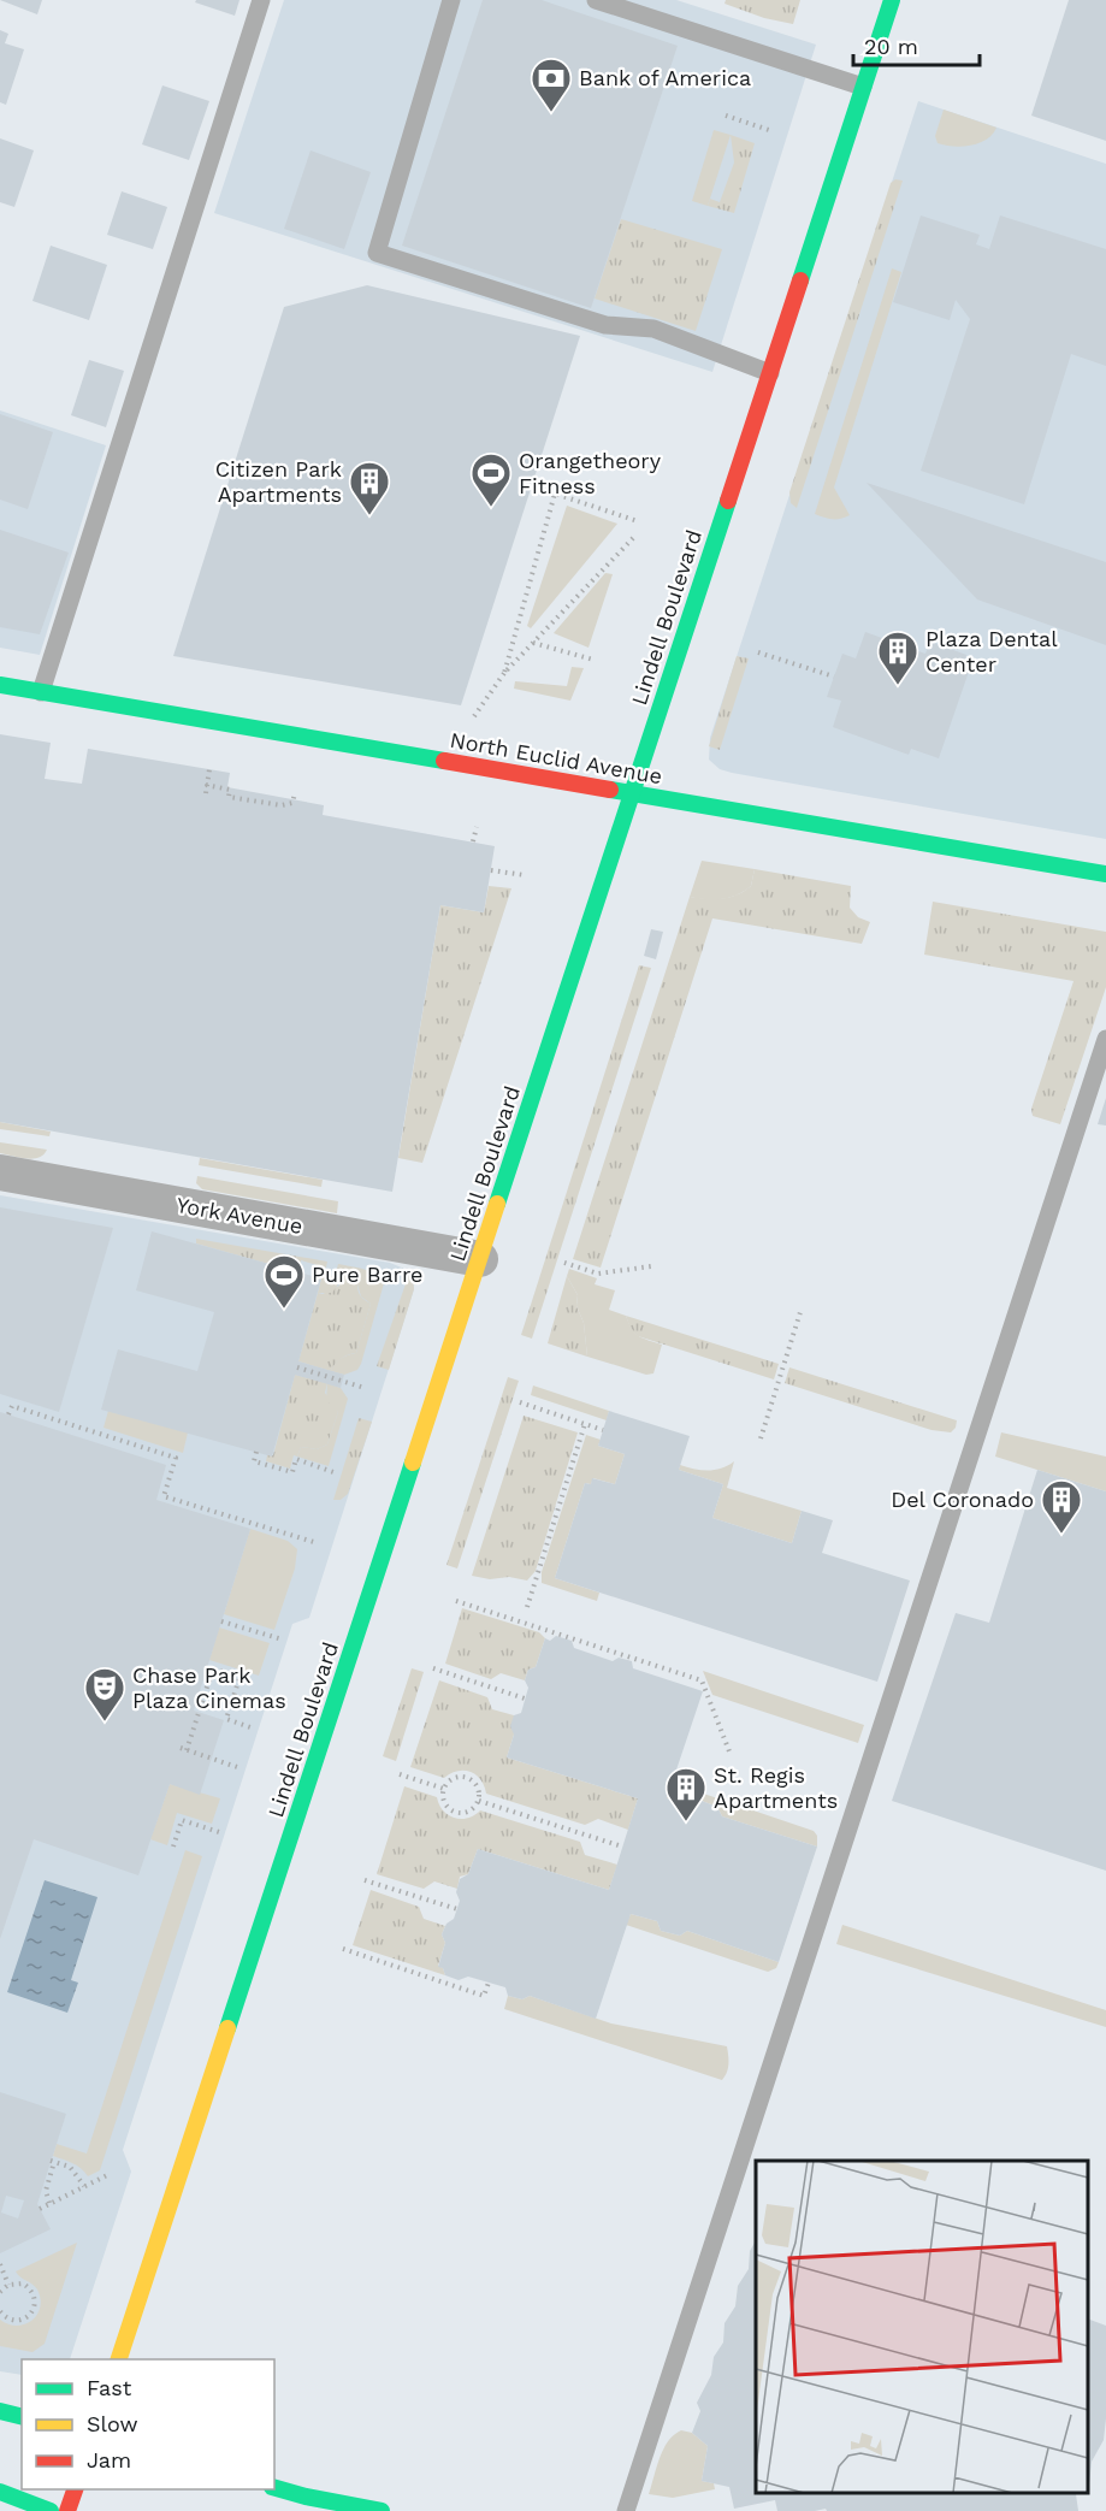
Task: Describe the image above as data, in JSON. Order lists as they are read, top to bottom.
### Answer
{
  "streets": {
    "main road": ["Lindell Boulevard", "North Euclid Avenue"],
    "street": ["York Avenue"]
  },
  "crossings": [
    ["Lindell Boulevard", "North Euclid Avenue"],
    ["Lindell Boulevard", "York Avenue"]
  ],
  "places": {
    "bank": ["Bank of America"],
    "sports": ["Orangetheory Fitness", "Pure Barre"],
    "building": [
      "Citizen Park Apartments",
      "Plaza Dental Center",
      "Del Coronado",
      "St. Regis Apartments"
    ],
    "theatre": ["Chase Park Plaza Cinemas"]
  },
  "legend": ["Fast", "Slow", "Jam"],
  "scale_bar": "20 m"
}
